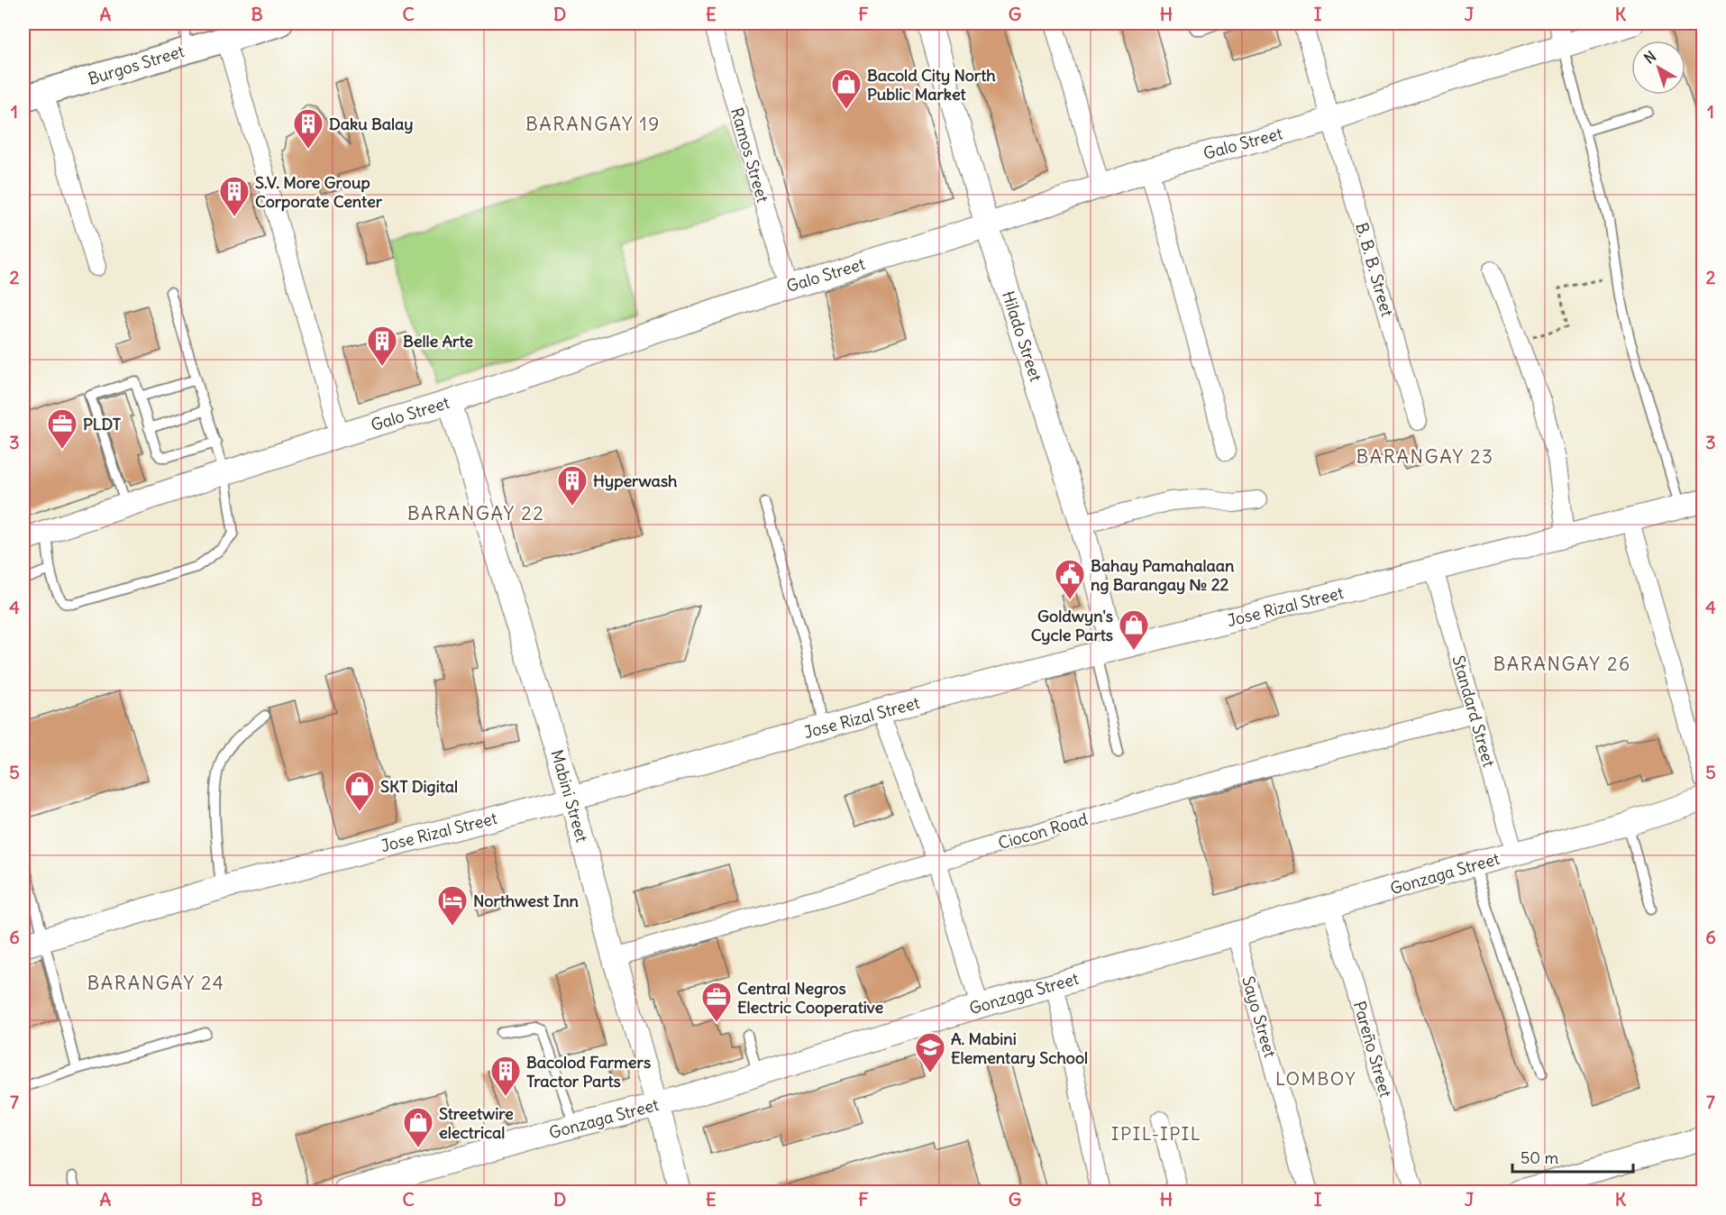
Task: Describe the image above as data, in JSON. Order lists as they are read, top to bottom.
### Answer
{
  "streets": {
    "main road": ["Burgos Street"],
    "street": [
      "Galo Street",
      "Ramos Street",
      "B. B. B. Street",
      "Hilado Street",
      "Jose Rizal Street",
      "Standard Street",
      "Mabini Street",
      "Ciocon Road",
      "Gonzaga Street",
      "Sayo Street",
      "Pareño Street"
    ]
  },
  "crossings": [
    ["Galo Street", "Ramos Street"],
    ["Galo Street", "B. B. B. Street"],
    ["Galo Street", "Hilado Street"],
    ["Galo Street", "Mabini Street"],
    ["Hilado Street", "Jose Rizal Street"],
    ["Jose Rizal Street", "Standard Street"],
    ["Jose Rizal Street", "Mabini Street"],
    ["Standard Street", "Ciocon Road"],
    ["Standard Street", "Gonzaga Street"],
    ["Mabini Street", "Ciocon Road"],
    ["Mabini Street", "Gonzaga Street"],
    ["Gonzaga Street", "Sayo Street"],
    ["Gonzaga Street", "Pareño Street"]
  ],
  "districts": [
    "BARANGAY 19",
    "BARANGAY 23",
    "BARANGAY 22",
    "BARANGAY 26",
    "BARANGAY 24",
    "LOMBOY",
    "IPIL-IPIL"
  ],
  "places": {
    "shop": [
      "Bacold City North Public Market",
      "Goldwyn's Cycle Parts",
      "SKT Digital",
      "Streetwire electrical"
    ],
    "building": [
      "Daku Balay",
      "S.V. More Group Corporate Center",
      "Belle Arte",
      "Hyperwash",
      "Bacolod Farmers Tractor Parts"
    ],
    "office": ["PLDT", "Central Negros Electric Cooperative"],
    "public building": ["Bahay Pamahalaan ng Barangay № 22"],
    "hotel": ["Northwest Inn"],
    "school or university": ["A. Mabini Elementary School"]
  },
  "scale_bar": "50 m",
  "north": "top left",
  "grid": {
    "columns": [
      "A",
      "B",
      "C",
      "D",
      "E",
      "F",
      "G",
      "H",
      "I",
      "J",
      "K"
    ],
    "rows": [
      "1",
      "2",
      "3",
      "4",
      "5",
      "6",
      "7"
    ]
  }
}
